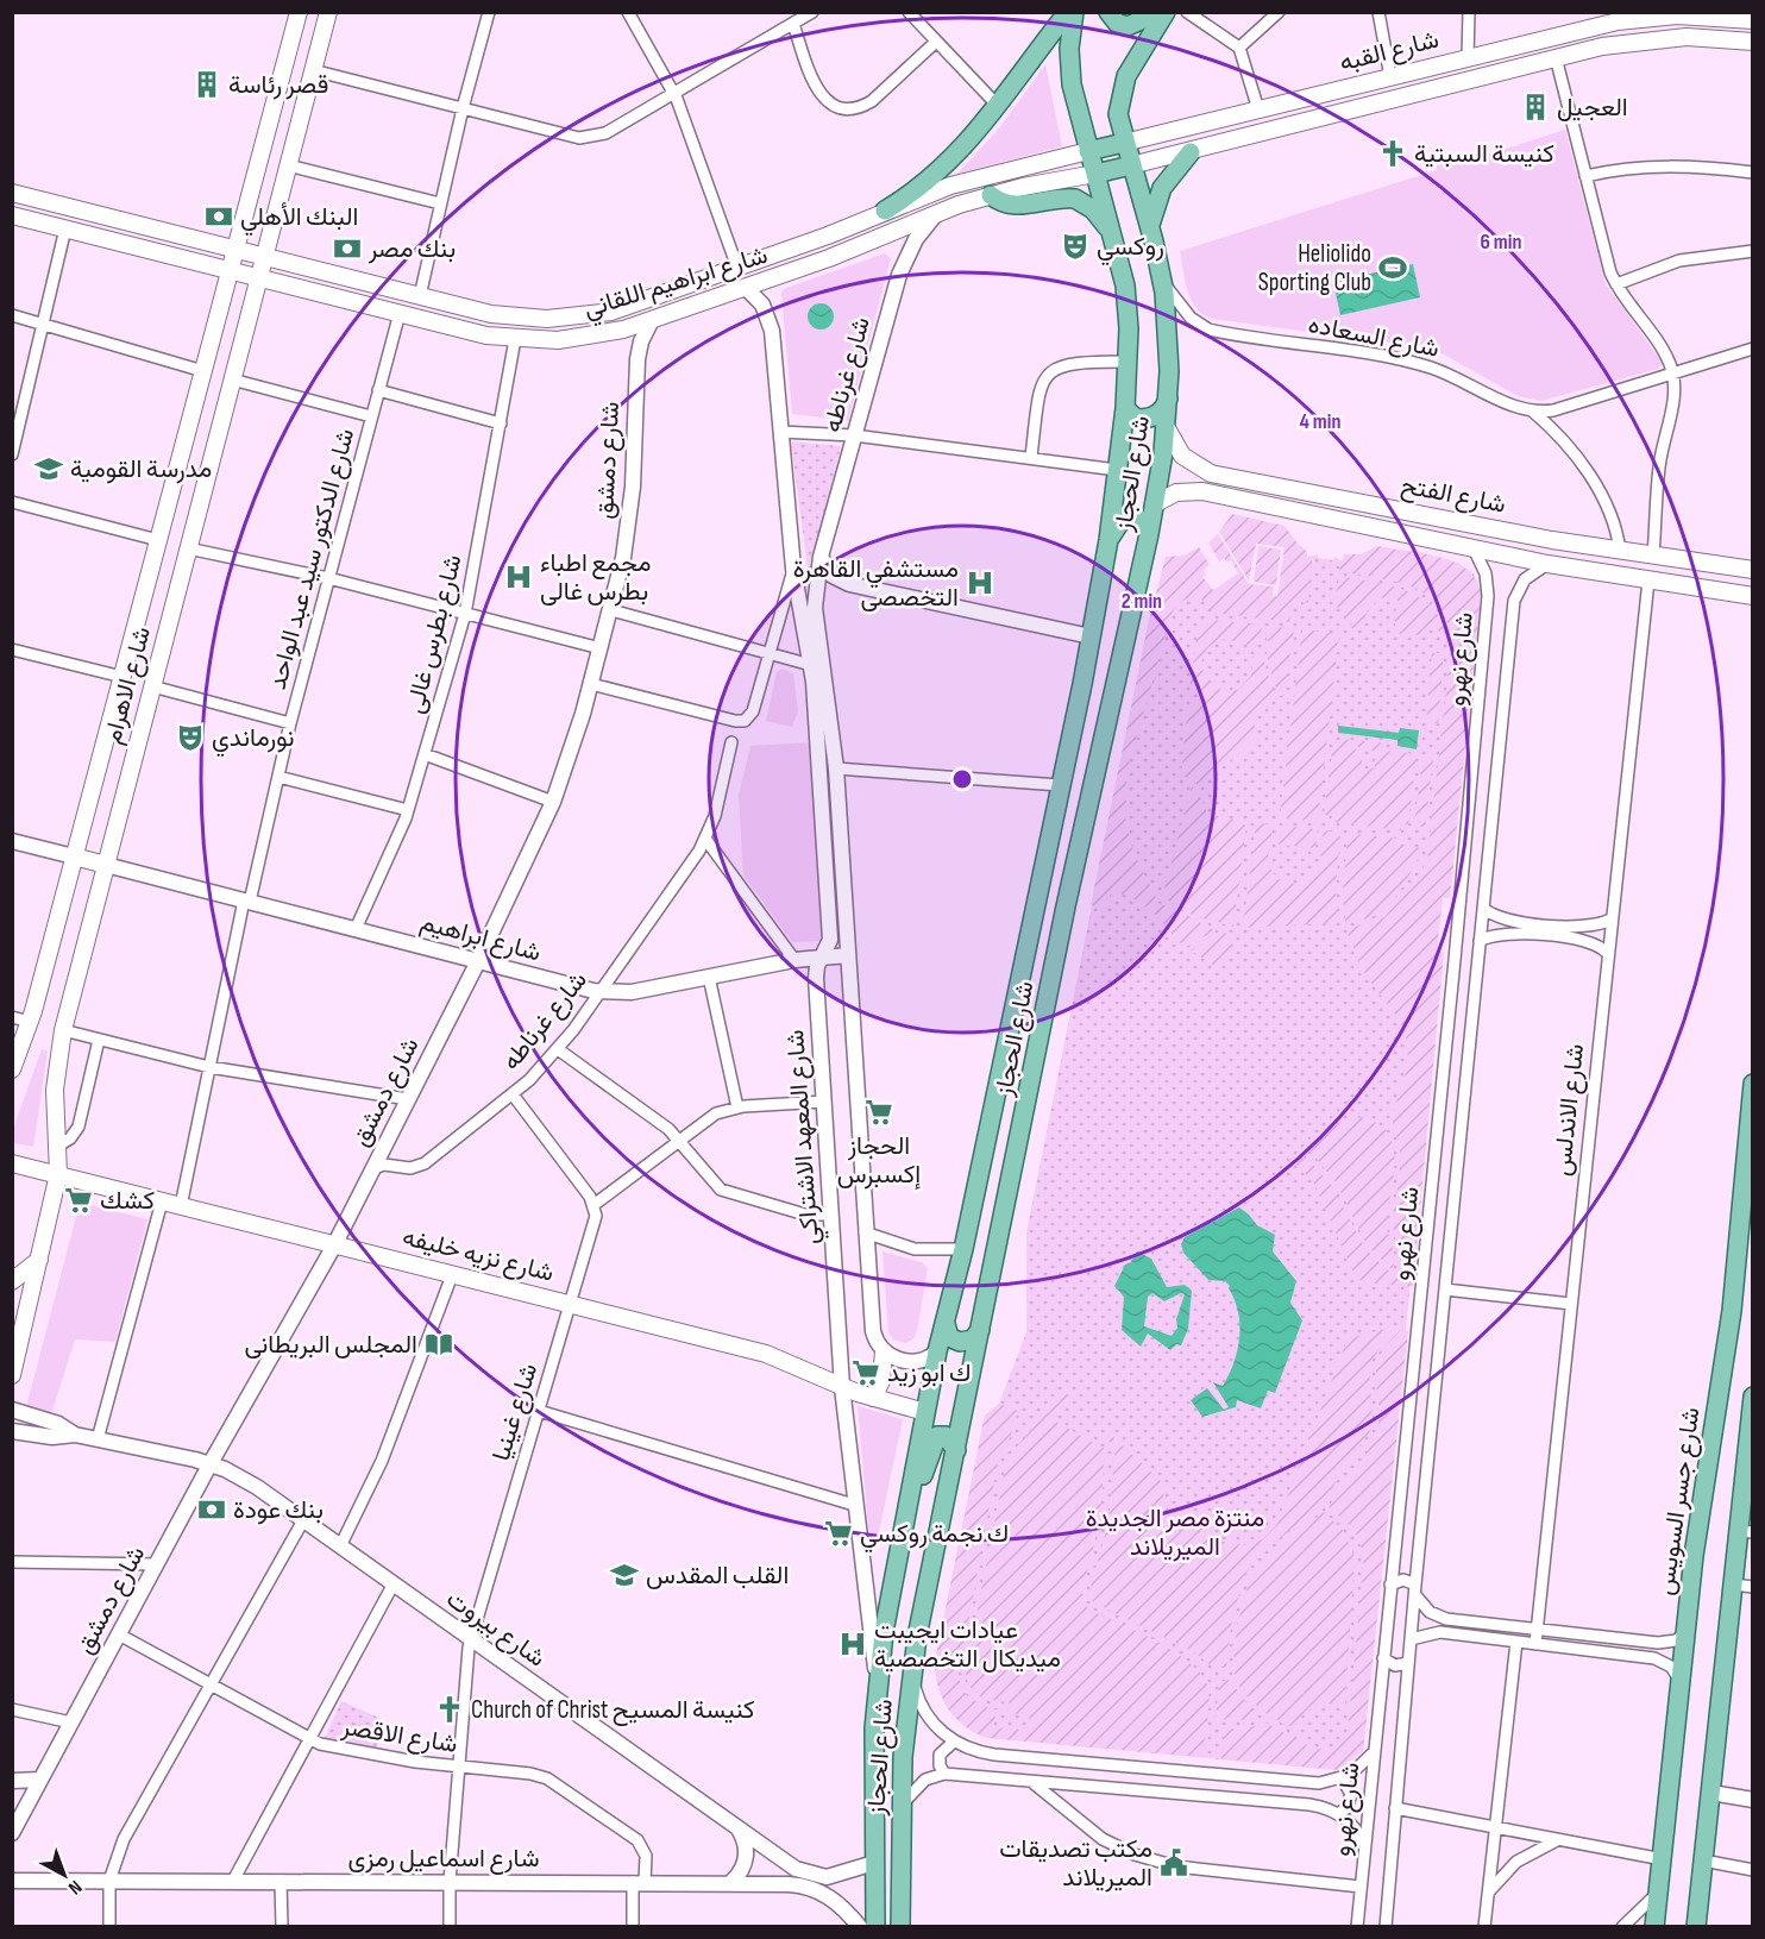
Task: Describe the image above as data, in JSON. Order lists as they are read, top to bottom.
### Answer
{
  "streets": {
    "main road": [
      "شارع القبه",
      "شارع ابراهيم اللقاني",
      "شارع الحجاز",
      "شارع الفتح",
      "شارع الاهرام",
      "شارع نزيه خليفه",
      "شارع جسر السويس"
    ],
    "street": [
      "شارع السعاده",
      "شارع غرناطه",
      "شارع دمشق",
      "شارع الدكتور سيد عبد الواحد",
      "شارع بطرس غالى",
      "شارع نهرو",
      "شارع ابراهيم",
      "شارع الاندلس",
      "شارع المعهد الاشتراكي",
      "شارع غينيا",
      "شارع بيروت",
      "شارع الاقصر",
      "شارع اسماعيل رمزى"
    ]
  },
  "crossings": [
    ["شارع القبه", "شارع الحجاز"],
    ["شارع ابراهيم اللقاني", "شارع غرناطه"],
    ["شارع ابراهيم اللقاني", "شارع دمشق"],
    ["شارع ابراهيم اللقاني", "شارع الحجاز"],
    ["شارع ابراهيم اللقاني", "شارع الدكتور سيد عبد الواحد"],
    ["شارع ابراهيم اللقاني", "شارع بطرس غالى"],
    ["شارع ابراهيم اللقاني", "شارع الاهرام"],
    ["شارع السعاده", "شارع الحجاز"],
    ["شارع غرناطه", "شارع دمشق"],
    ["شارع غرناطه", "شارع ابراهيم"],
    ["شارع غرناطه", "شارع المعهد الاشتراكي"],
    ["شارع دمشق", "شارع ابراهيم"],
    ["شارع دمشق", "شارع نزيه خليفه"],
    ["شارع دمشق", "شارع بيروت"],
    ["شارع دمشق", "شارع الاقصر"],
    ["شارع الحجاز", "شارع الفتح"],
    ["شارع الحجاز", "شارع المعهد الاشتراكي"],
    ["شارع الحجاز", "شارع نزيه خليفه"],
    ["شارع الحجاز", "شارع بيروت"],
    ["شارع الفتح", "شارع نهرو"],
    ["شارع الفتح", "شارع الاندلس"],
    ["شارع الدكتور سيد عبد الواحد", "شارع ابراهيم"],
    ["شارع الدكتور سيد عبد الواحد", "شارع نزيه خليفه"],
    ["شارع بطرس غالى", "شارع ابراهيم"],
    ["شارع الاهرام", "شارع ابراهيم"],
    ["شارع الاهرام", "شارع نزيه خليفه"],
    ["شارع ابراهيم", "شارع المعهد الاشتراكي"],
    ["شارع المعهد الاشتراكي", "شارع نزيه خليفه"],
    ["شارع نزيه خليفه", "شارع غينيا"],
    ["شارع غينيا", "شارع بيروت"],
    ["شارع غينيا", "شارع الاقصر"],
    ["شارع غينيا", "شارع اسماعيل رمزى"],
    ["شارع الاقصر", "شارع اسماعيل رمزى"]
  ],
  "parks": ["منتزة مصر الجديدة الميريلاند"],
  "places": {
    "building": ["قصر رئاسة", "العجيل"],
    "church": ["كنيسة السبتية", "Church of Christ كنيسة المسيح"],
    "bank": ["البنك الأهلي", "بنك مصر", "بنك عودة"],
    "theatre": ["روكسي", "نورماندي"],
    "sports": ["Heliolido Sporting Club"],
    "school or university": ["مدرسة القومية", "القلب المقدس"],
    "hospital": ["مجمع اطباء بطرس غالى", "مستشفي القاهرة التخصصى", "عيادات ايجيبت ميديكال التخصصية"],
    "supermarket": [
      "الحجاز إكسبرس",
      "كشك",
      "ك ابو زيد",
      "ك نجمة روكسي"
    ],
    "library": ["المجلس البريطانى"],
    "public building": ["مكتب تصديقات الميريلاند"]
  },
  "north": "bottom right",
  "rings": ["6 min", "4 min", "2 min"]
}
